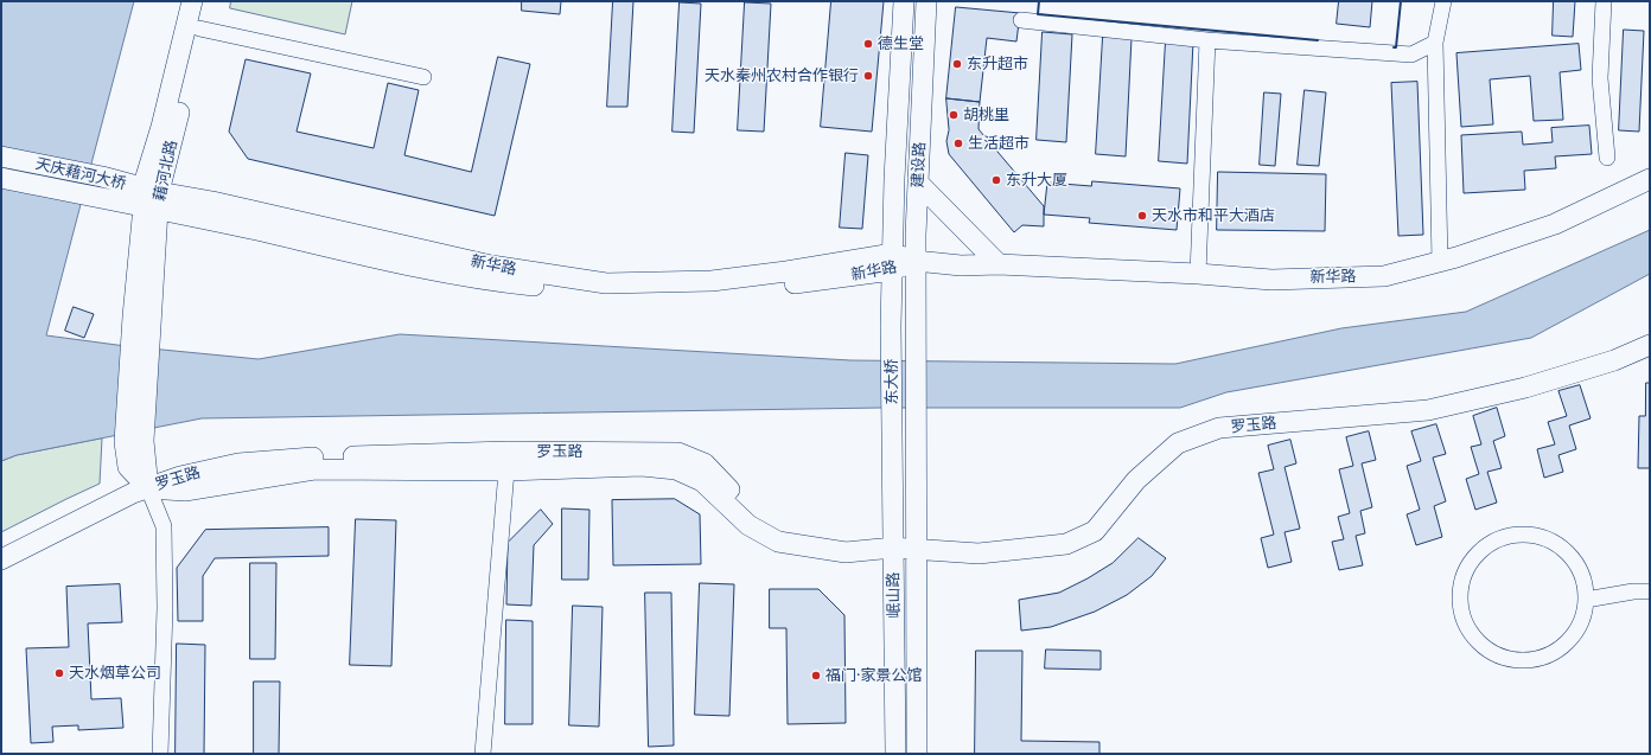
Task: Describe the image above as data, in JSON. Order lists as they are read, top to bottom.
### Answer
{
  "streets": {
    "main road": [
      "建设路",
      "藉河北路",
      "天庆藉河大桥",
      "新华路",
      "东大桥",
      "罗玉路",
      "岷山路"
    ]
  },
  "crossings": [
    ["建设路", "新华路"],
    ["建设路", "东大桥"],
    ["藉河北路", "天庆藉河大桥"],
    ["藉河北路", "新华路"],
    ["藉河北路", "罗玉路"],
    ["天庆藉河大桥", "新华路"],
    ["东大桥", "罗玉路"],
    ["东大桥", "岷山路"],
    ["罗玉路", "岷山路"]
  ],
  "places": [
    "德生堂",
    "东升超市",
    "天水秦州农村合作银行",
    "胡桃里",
    "生活超市",
    "东升大厦",
    "天水市和平大酒店",
    "天水烟草公司",
    "福门·家景公馆"
  ]
}
